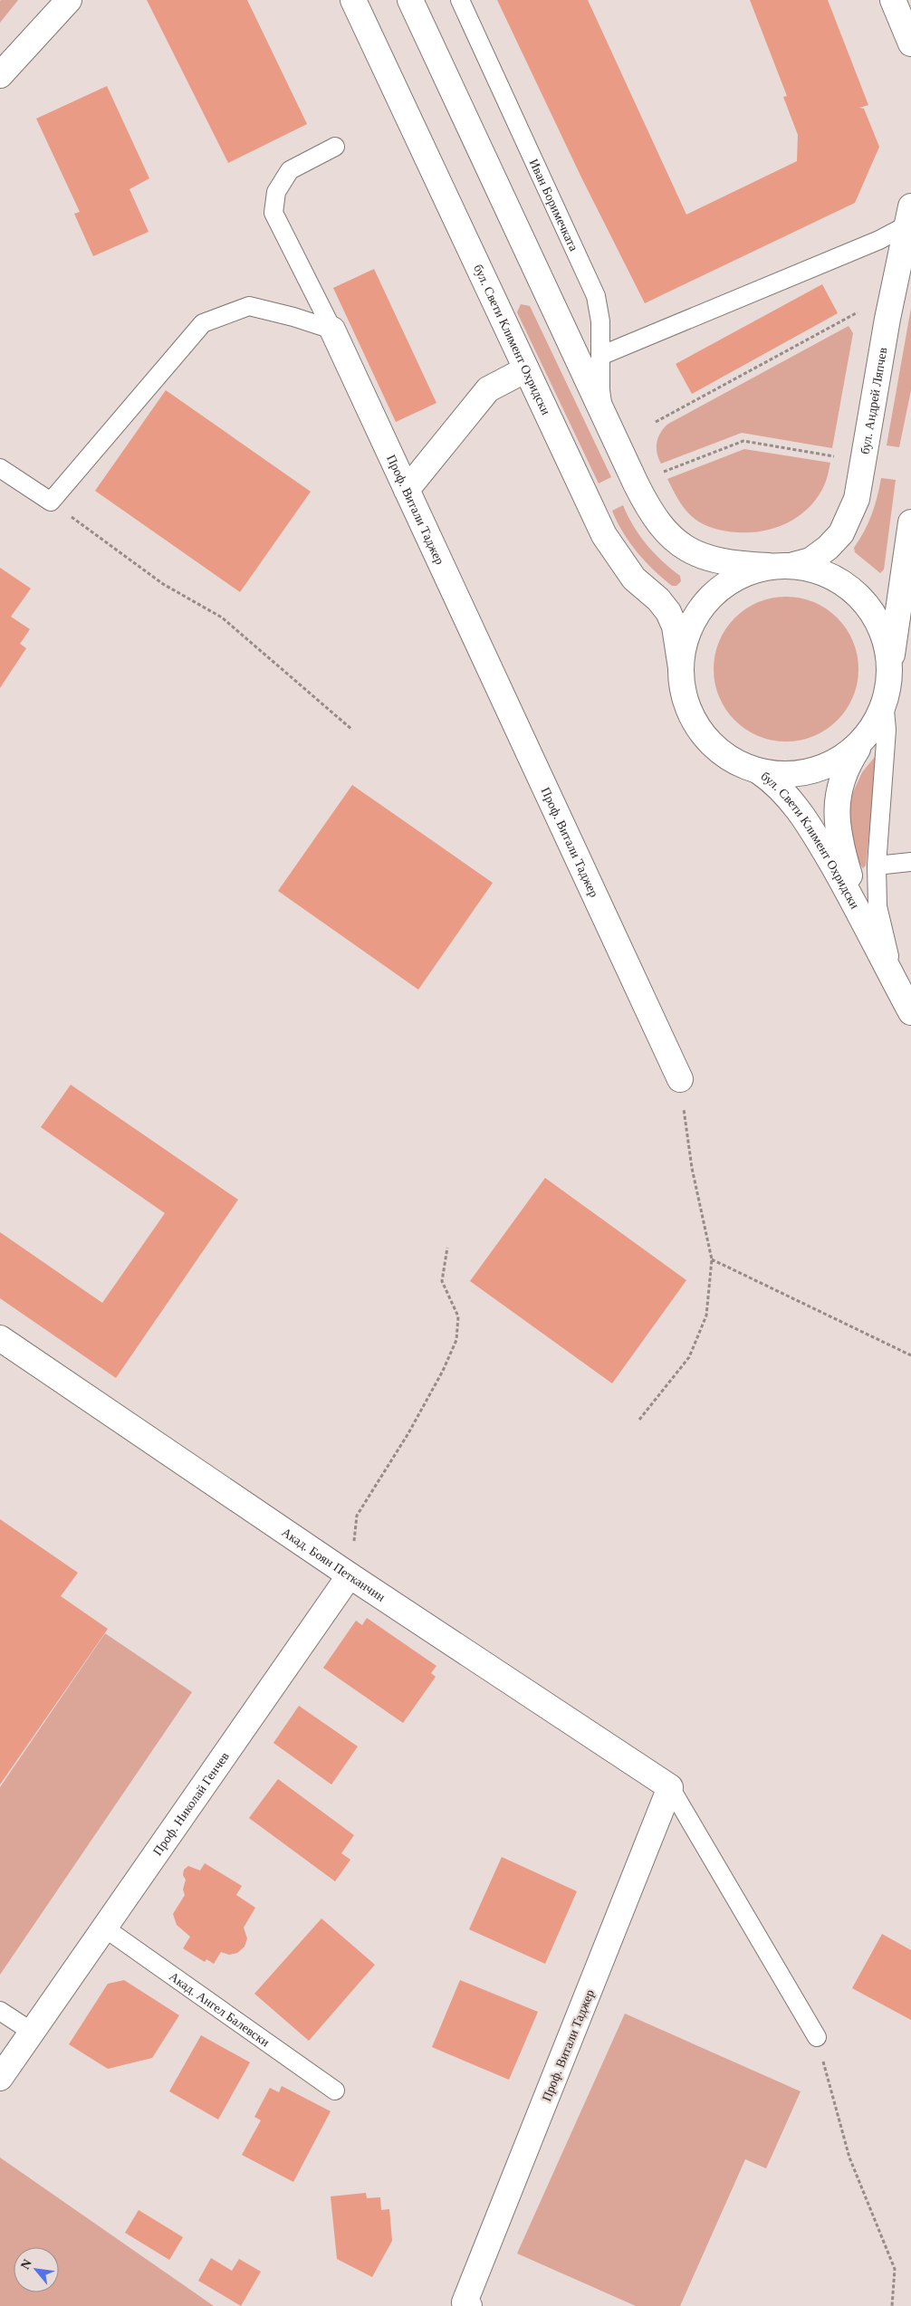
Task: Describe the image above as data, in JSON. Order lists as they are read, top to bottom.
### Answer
{
  "streets": {
    "street": [
      "бул. Свети Климент Охридски",
      "бул. Андрей Ляпчев",
      "Проф. Витали Таджер",
      "Акад. Боян Петканчин",
      "Проф. Николай Генчев"
    ],
    "lane": ["Иван Боримечката", "Акад. Ангел Балевски"]
  },
  "crossings": [
    ["Проф. Витали Таджер", "Акад. Боян Петканчин"],
    ["Акад. Боян Петканчин", "Проф. Николай Генчев"],
    ["Проф. Николай Генчев", "Акад. Ангел Балевски"]
  ],
  "north": "top left"
}
